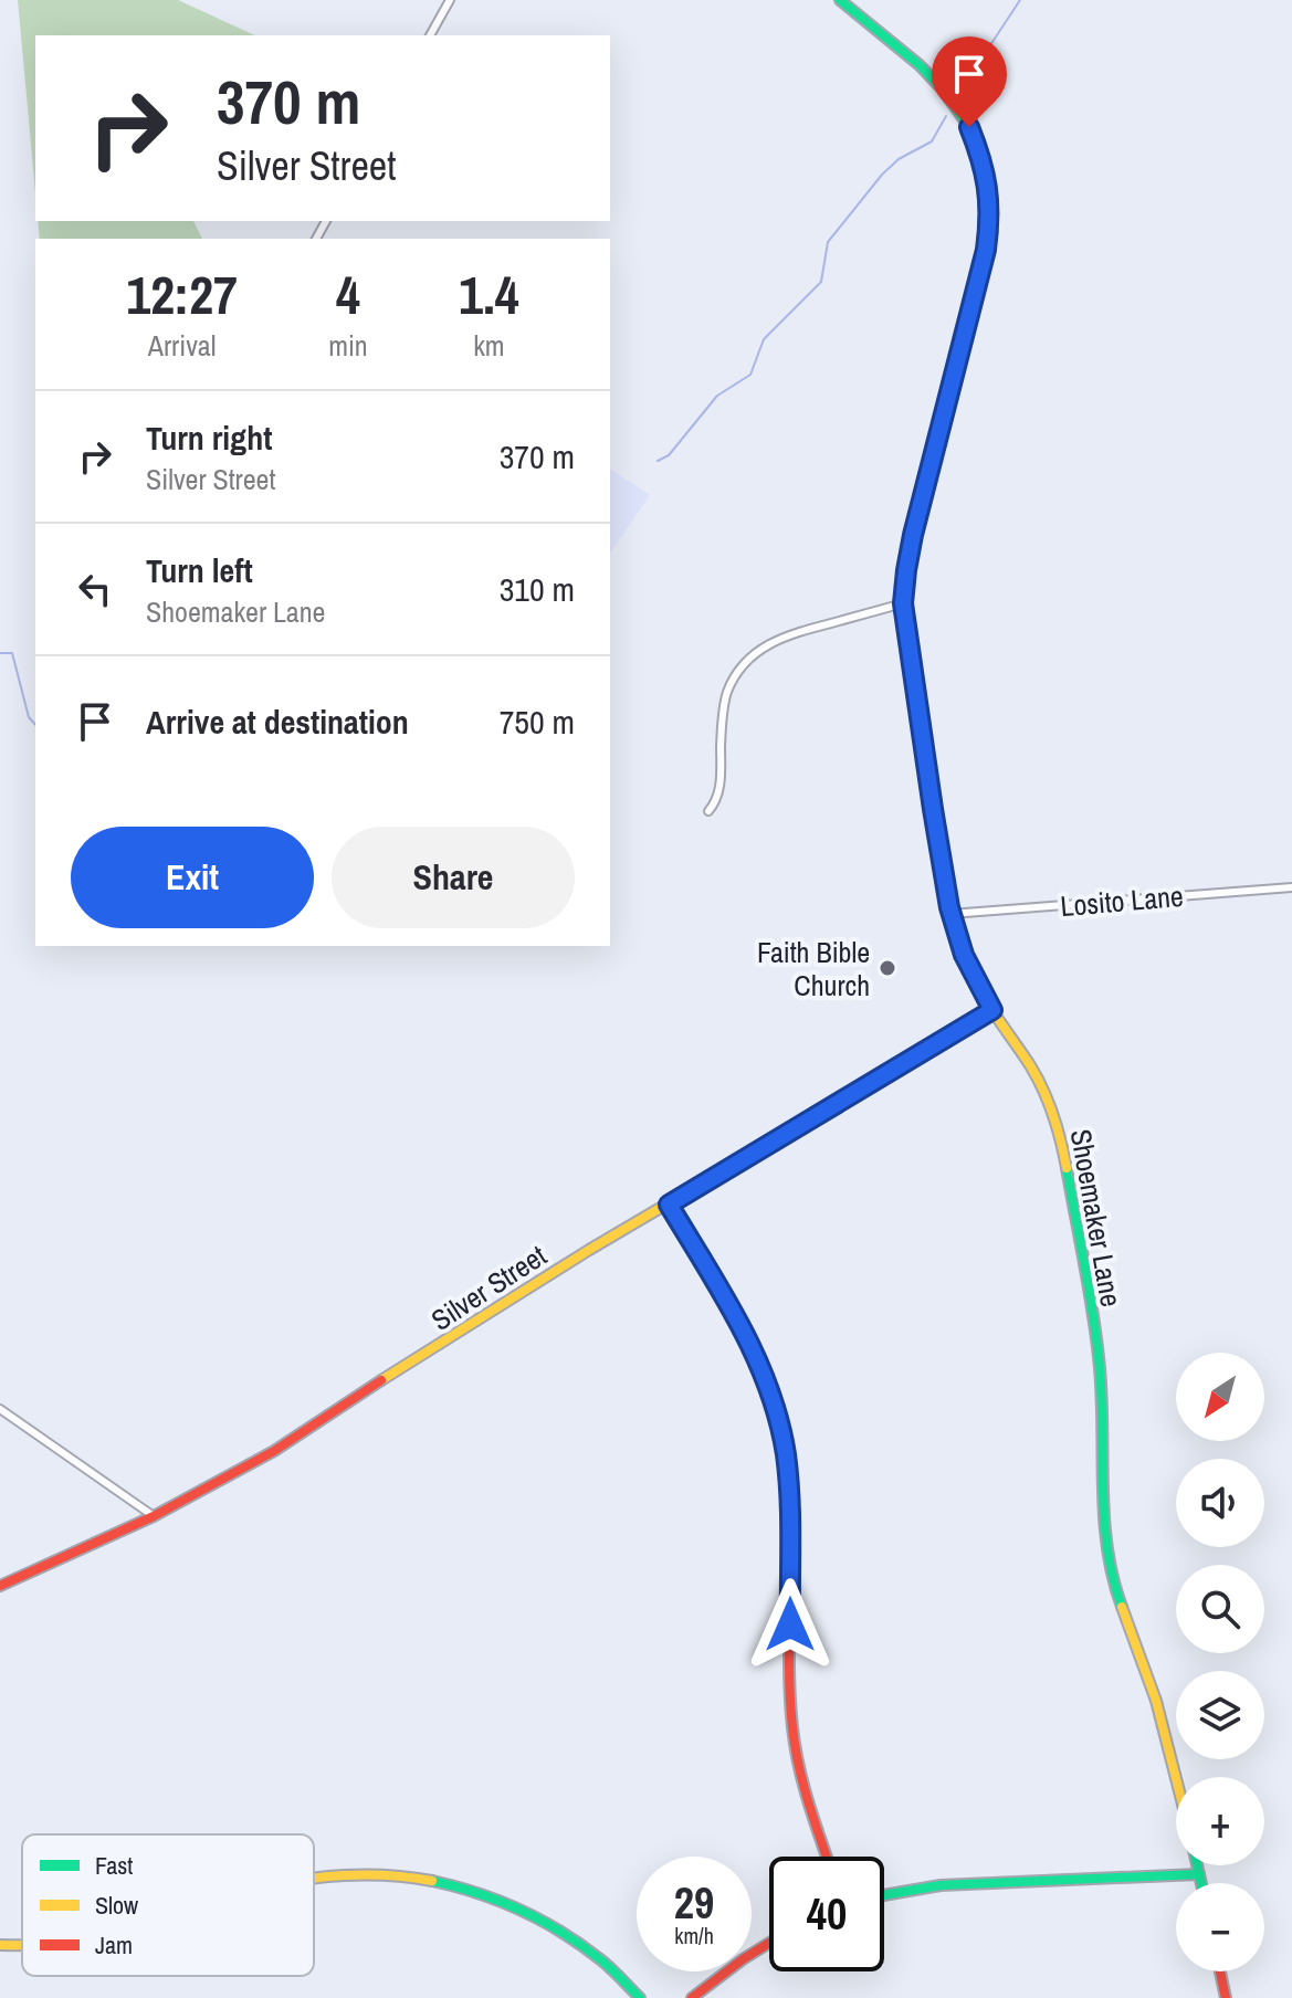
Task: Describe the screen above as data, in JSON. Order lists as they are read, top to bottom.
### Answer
{
  "streets": {
    "street": ["Losito Lane", "Shoemaker Lane", "Silver Street"]
  },
  "crossings": [
    ["Losito Lane", "Shoemaker Lane"],
    ["Shoemaker Lane", "Silver Street"]
  ],
  "places": ["Faith Bible Church"],
  "legend": ["Fast", "Slow", "Jam"],
  "north": "bottom left",
  "page": {
    "turn": ["370 m", "Silver Street"],
    "eta": [
      "12:27",
      "Arrival",
      "4",
      "min",
      "1.4",
      "km"
    ],
    "list": [
      {
        "name": "Turn right",
        "note": "Silver Street",
        "value": "370 m"
      },
      {
        "name": "Turn left",
        "note": "Shoemaker Lane",
        "value": "310 m"
      },
      {
        "name": "Arrive at destination",
        "value": "750 m"
      }
    ],
    "buttons": ["Exit", "Share"],
    "map_buttons": ["+", "−"],
    "speed": "29 km/h",
    "limit": "40"
  }
}
